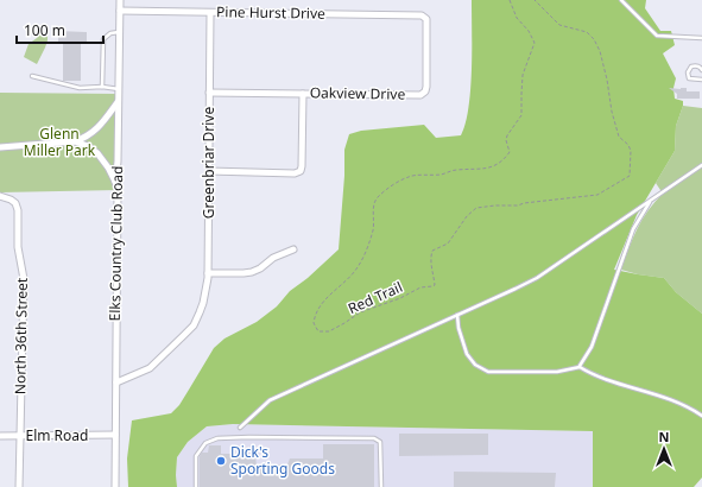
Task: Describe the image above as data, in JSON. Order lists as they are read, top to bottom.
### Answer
{
  "streets": {
    "street": [
      "Pine Hurst Drive",
      "Oakview Drive",
      "Greenbriar Drive",
      "Elks Country Club Road",
      "North 36th Street",
      "Elm Road"
    ],
    "path": ["Red Trail"]
  },
  "crossings": [
    ["Pine Hurst Drive", "Oakview Drive"],
    ["Pine Hurst Drive", "Greenbriar Drive"],
    ["Pine Hurst Drive", "Elks Country Club Road"],
    ["Oakview Drive", "Greenbriar Drive"],
    ["Greenbriar Drive", "Elks Country Club Road"],
    ["Elks Country Club Road", "Elm Road"],
    ["North 36th Street", "Elm Road"]
  ],
  "parks": ["Glenn Miller Park"],
  "places": ["Dick's Sporting Goods"],
  "scale_bar": "100 m",
  "north": "top"
}
